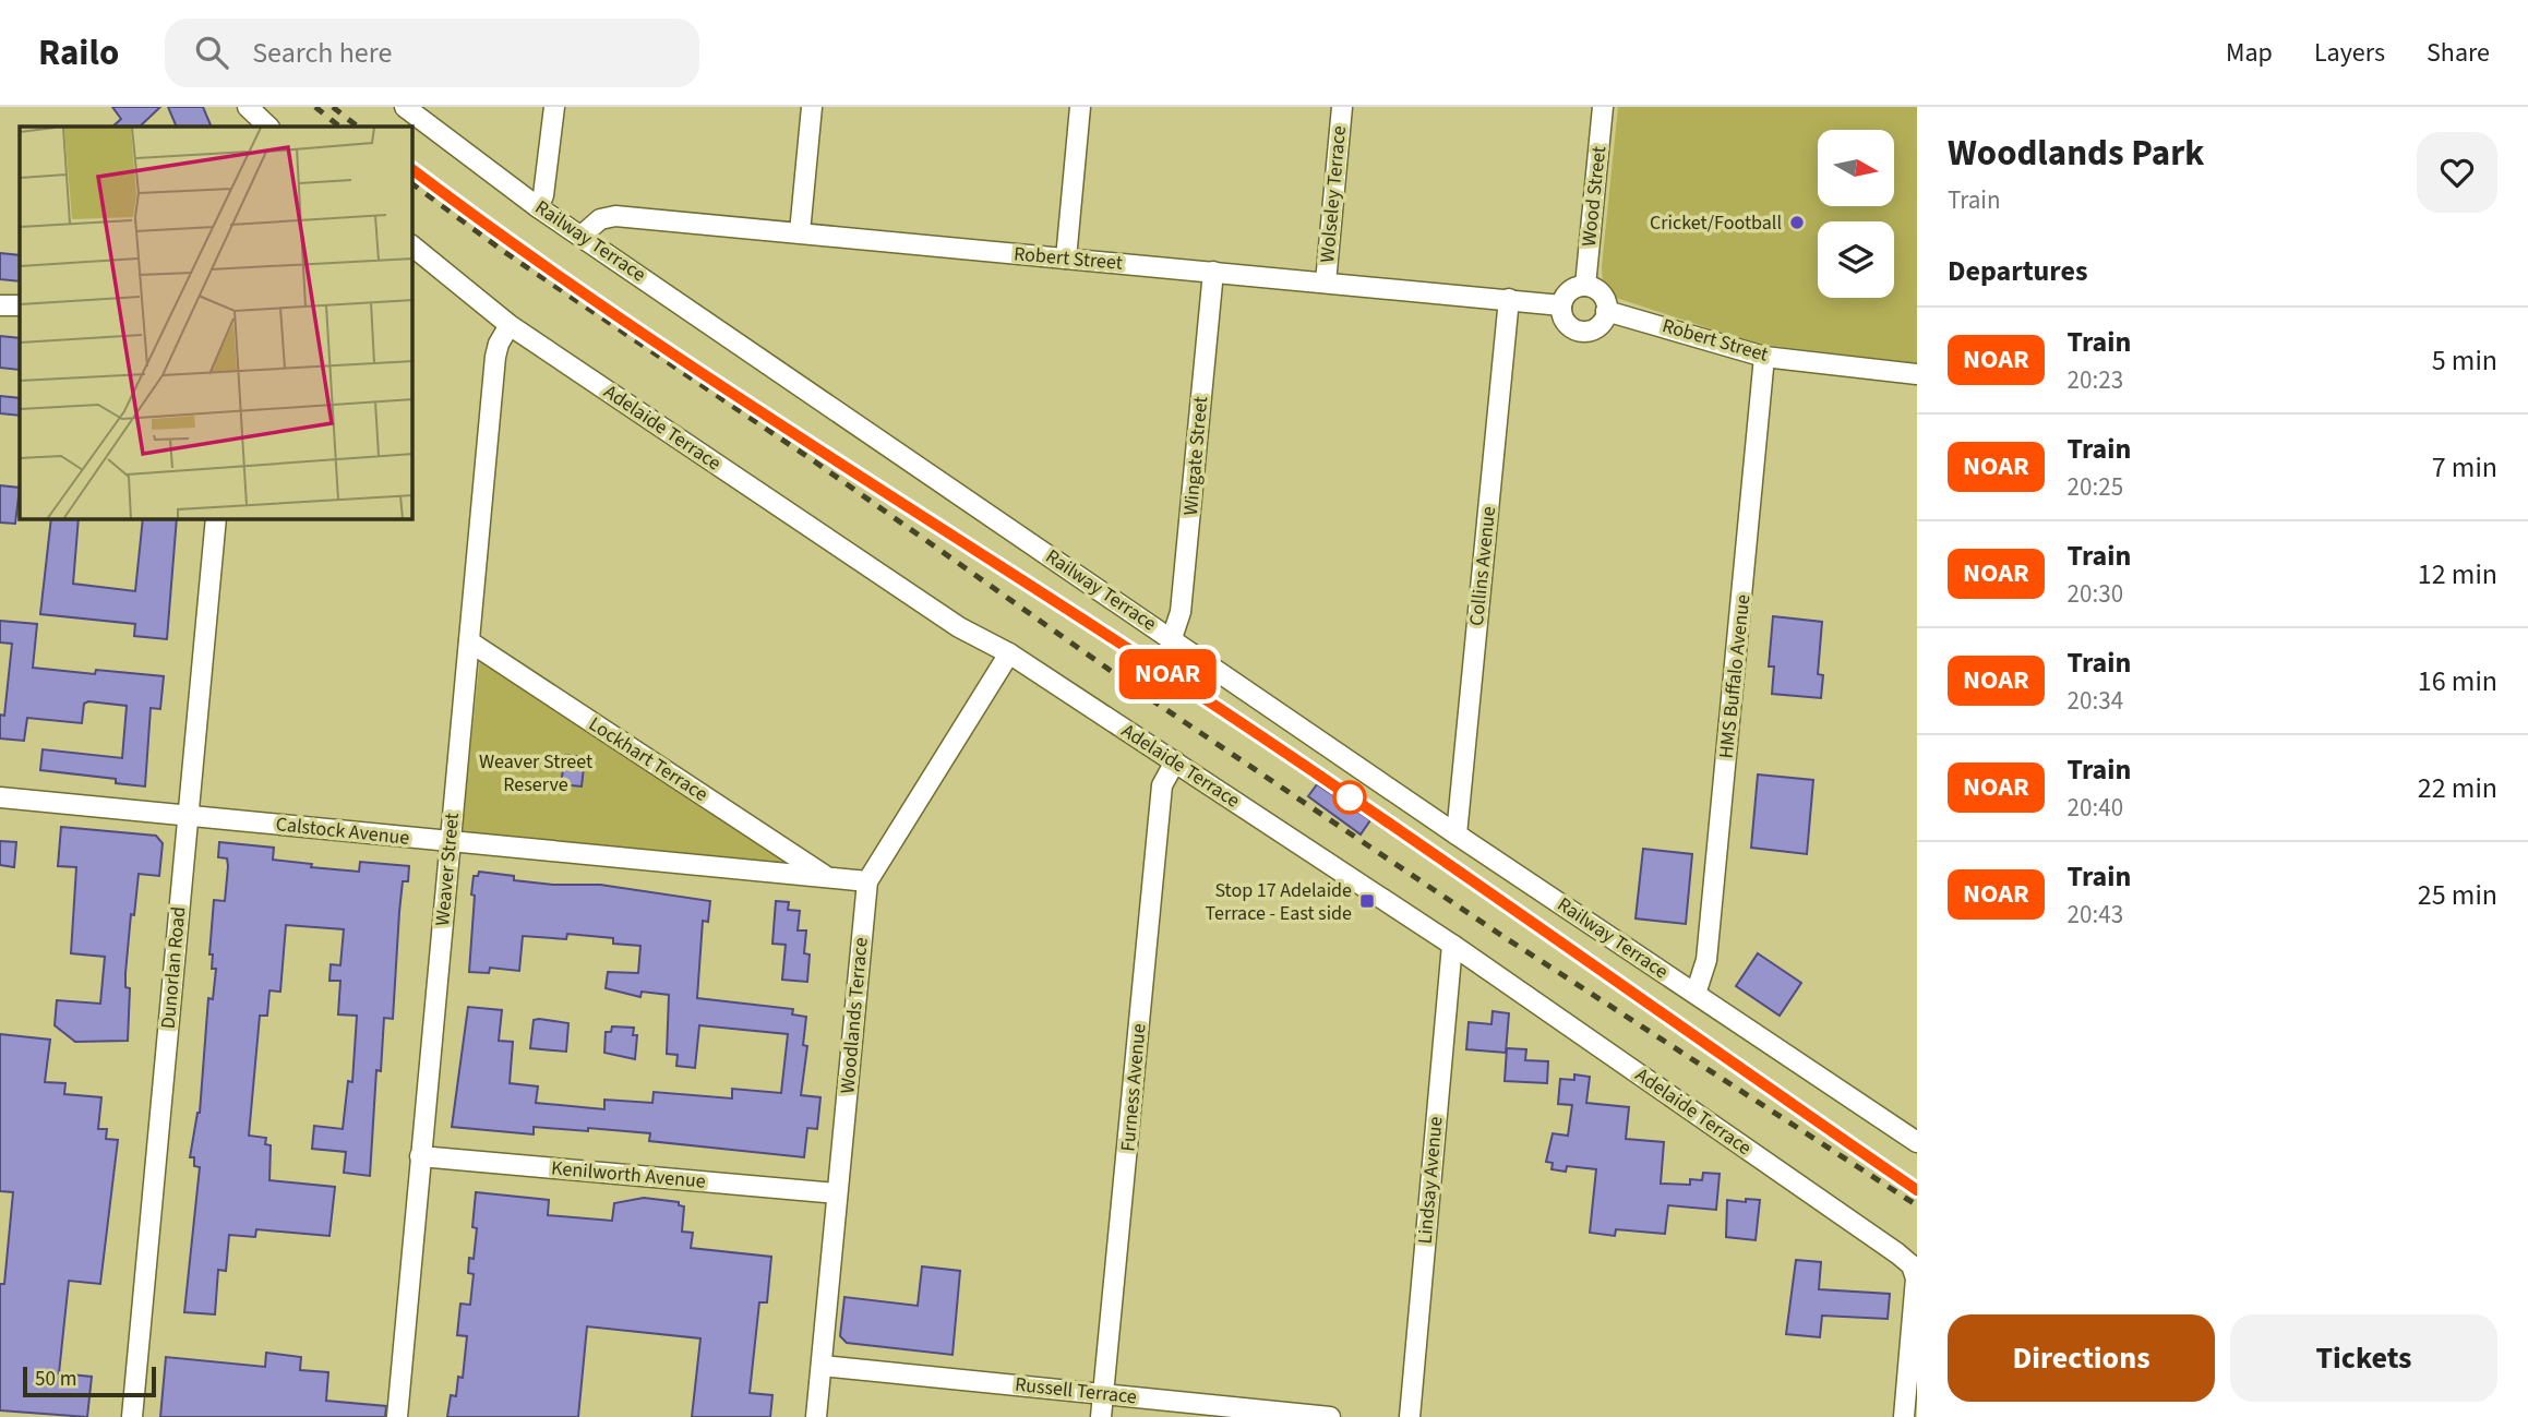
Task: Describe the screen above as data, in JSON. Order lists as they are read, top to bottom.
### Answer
{
  "streets": {
    "street": [
      "Wolseley Terrace",
      "Wood Street",
      "Railway Terrace",
      "Robert Street",
      "Adelaide Terrace",
      "Wingate Street",
      "Collins Avenue",
      "HMS Buffalo Avenue",
      "Lockhart Terrace",
      "Calstock Avenue",
      "Weaver Street",
      "Dunorlan Road",
      "Woodlands Terrace",
      "Furness Avenue",
      "Kenilworth Avenue",
      "Lindsay Avenue",
      "Russell Terrace"
    ]
  },
  "crossings": [
    ["Wolseley Terrace", "Robert Street"],
    ["Wood Street", "Robert Street"],
    ["Railway Terrace", "Robert Street"],
    ["Railway Terrace", "Wingate Street"],
    ["Railway Terrace", "Collins Avenue"],
    ["Railway Terrace", "HMS Buffalo Avenue"],
    ["Robert Street", "Wingate Street"],
    ["Robert Street", "Collins Avenue"],
    ["Robert Street", "HMS Buffalo Avenue"],
    ["Adelaide Terrace", "Weaver Street"],
    ["Adelaide Terrace", "Woodlands Terrace"],
    ["Adelaide Terrace", "Furness Avenue"],
    ["Adelaide Terrace", "Lindsay Avenue"],
    ["Lockhart Terrace", "Calstock Avenue"],
    ["Lockhart Terrace", "Weaver Street"],
    ["Calstock Avenue", "Weaver Street"],
    ["Calstock Avenue", "Dunorlan Road"],
    ["Calstock Avenue", "Woodlands Terrace"],
    ["Weaver Street", "Kenilworth Avenue"],
    ["Woodlands Terrace", "Kenilworth Avenue"],
    ["Woodlands Terrace", "Russell Terrace"],
    ["Furness Avenue", "Russell Terrace"]
  ],
  "parks": ["Weaver Street Reserve"],
  "places": {
    "other": ["Cricket/Football"],
    "transit": ["Stop 17 Adelaide Terrace - East side"]
  },
  "scale_bar": "50 m",
  "north": "right",
  "page": {
    "header": "Railo",
    "search": "Search here",
    "nav": ["Map", "Layers", "Share"],
    "on_map": "NOAR",
    "heading": [
      ["Woodlands Park", "Train"],
      "Departures"
    ],
    "list": [
      {
        "mark": "NOAR",
        "name": "Train",
        "note": "20:23",
        "value": "5 min"
      },
      {
        "mark": "NOAR",
        "name": "Train",
        "note": "20:25",
        "value": "7 min"
      },
      {
        "mark": "NOAR",
        "name": "Train",
        "note": "20:30",
        "value": "12 min"
      },
      {
        "mark": "NOAR",
        "name": "Train",
        "note": "20:34",
        "value": "16 min"
      },
      {
        "mark": "NOAR",
        "name": "Train",
        "note": "20:40",
        "value": "22 min"
      },
      {
        "mark": "NOAR",
        "name": "Train",
        "note": "20:43",
        "value": "25 min"
      }
    ],
    "buttons": ["Directions", "Tickets"],
    "scale": "50 m"
  }
}
